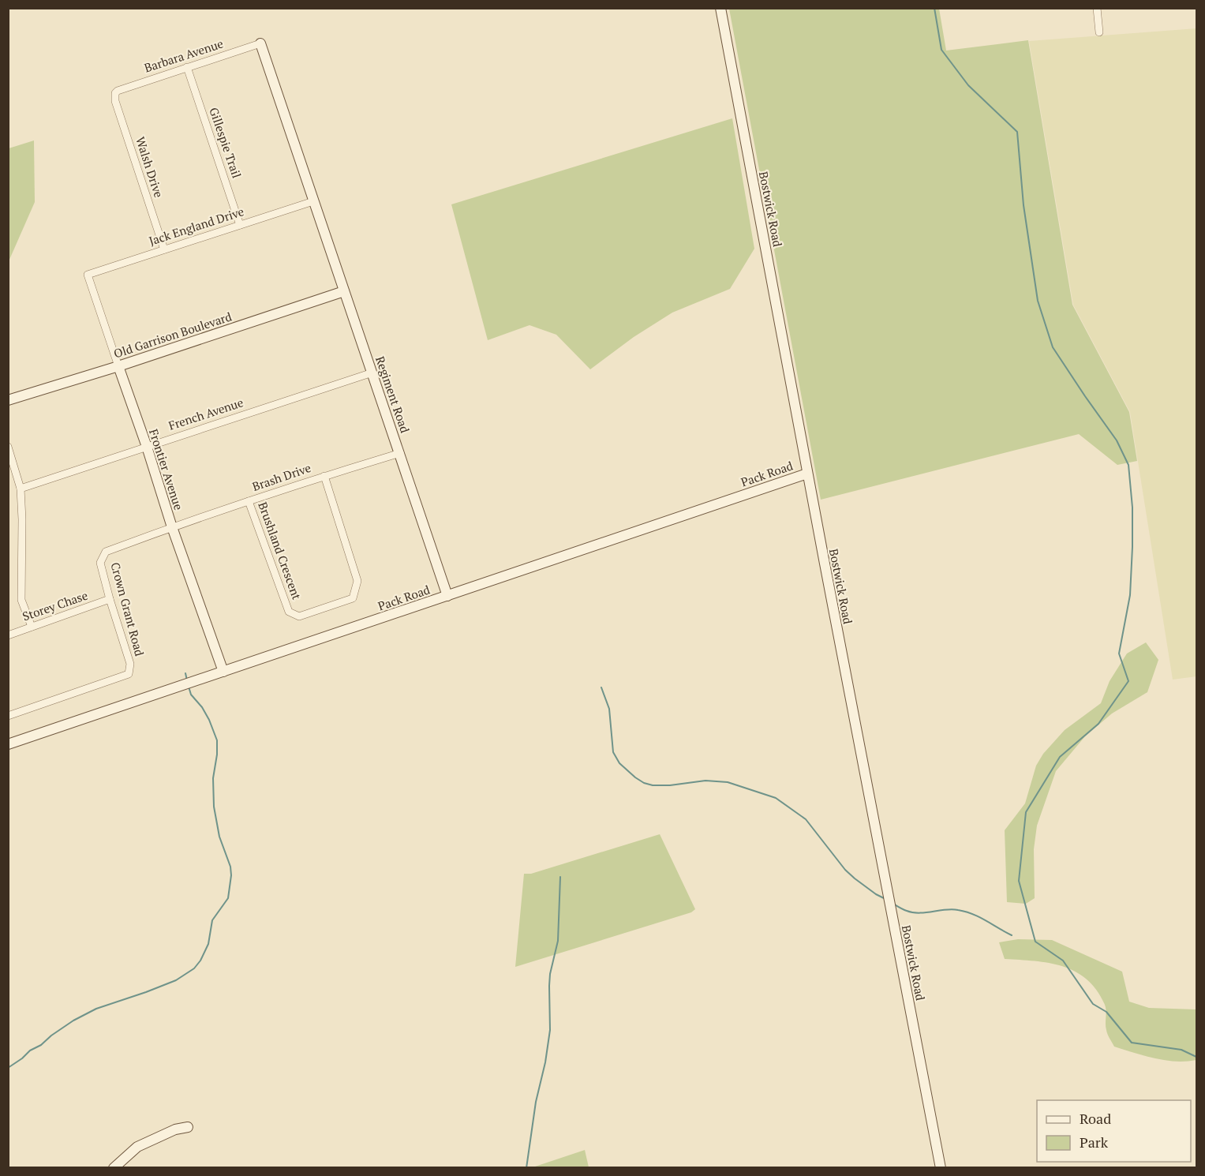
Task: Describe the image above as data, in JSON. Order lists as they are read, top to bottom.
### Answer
{
  "streets": {
    "street": [
      "Barbara Avenue",
      "Gillespie Trail",
      "Walsh Drive",
      "Bostwick Road",
      "Jack England Drive",
      "Old Garrison Boulevard",
      "Regiment Road",
      "French Avenue",
      "Frontier Avenue",
      "Pack Road",
      "Brash Drive",
      "Brushland Crescent",
      "Storey Chase",
      "Crown Grant Road"
    ]
  },
  "crossings": [
    ["Barbara Avenue", "Gillespie Trail"],
    ["Barbara Avenue", "Walsh Drive"],
    ["Barbara Avenue", "Regiment Road"],
    ["Gillespie Trail", "Jack England Drive"],
    ["Walsh Drive", "Jack England Drive"],
    ["Bostwick Road", "Pack Road"],
    ["Jack England Drive", "Regiment Road"],
    ["Jack England Drive", "Frontier Avenue"],
    ["Old Garrison Boulevard", "Regiment Road"],
    ["Old Garrison Boulevard", "Frontier Avenue"],
    ["Regiment Road", "French Avenue"],
    ["Regiment Road", "Pack Road"],
    ["Regiment Road", "Brash Drive"],
    ["French Avenue", "Frontier Avenue"],
    ["Frontier Avenue", "Pack Road"],
    ["Frontier Avenue", "Brash Drive"],
    ["Frontier Avenue", "Crown Grant Road"],
    ["Brash Drive", "Brushland Crescent"],
    ["Brash Drive", "Crown Grant Road"],
    ["Storey Chase", "Crown Grant Road"]
  ],
  "legend": ["Road", "Park"]
}
